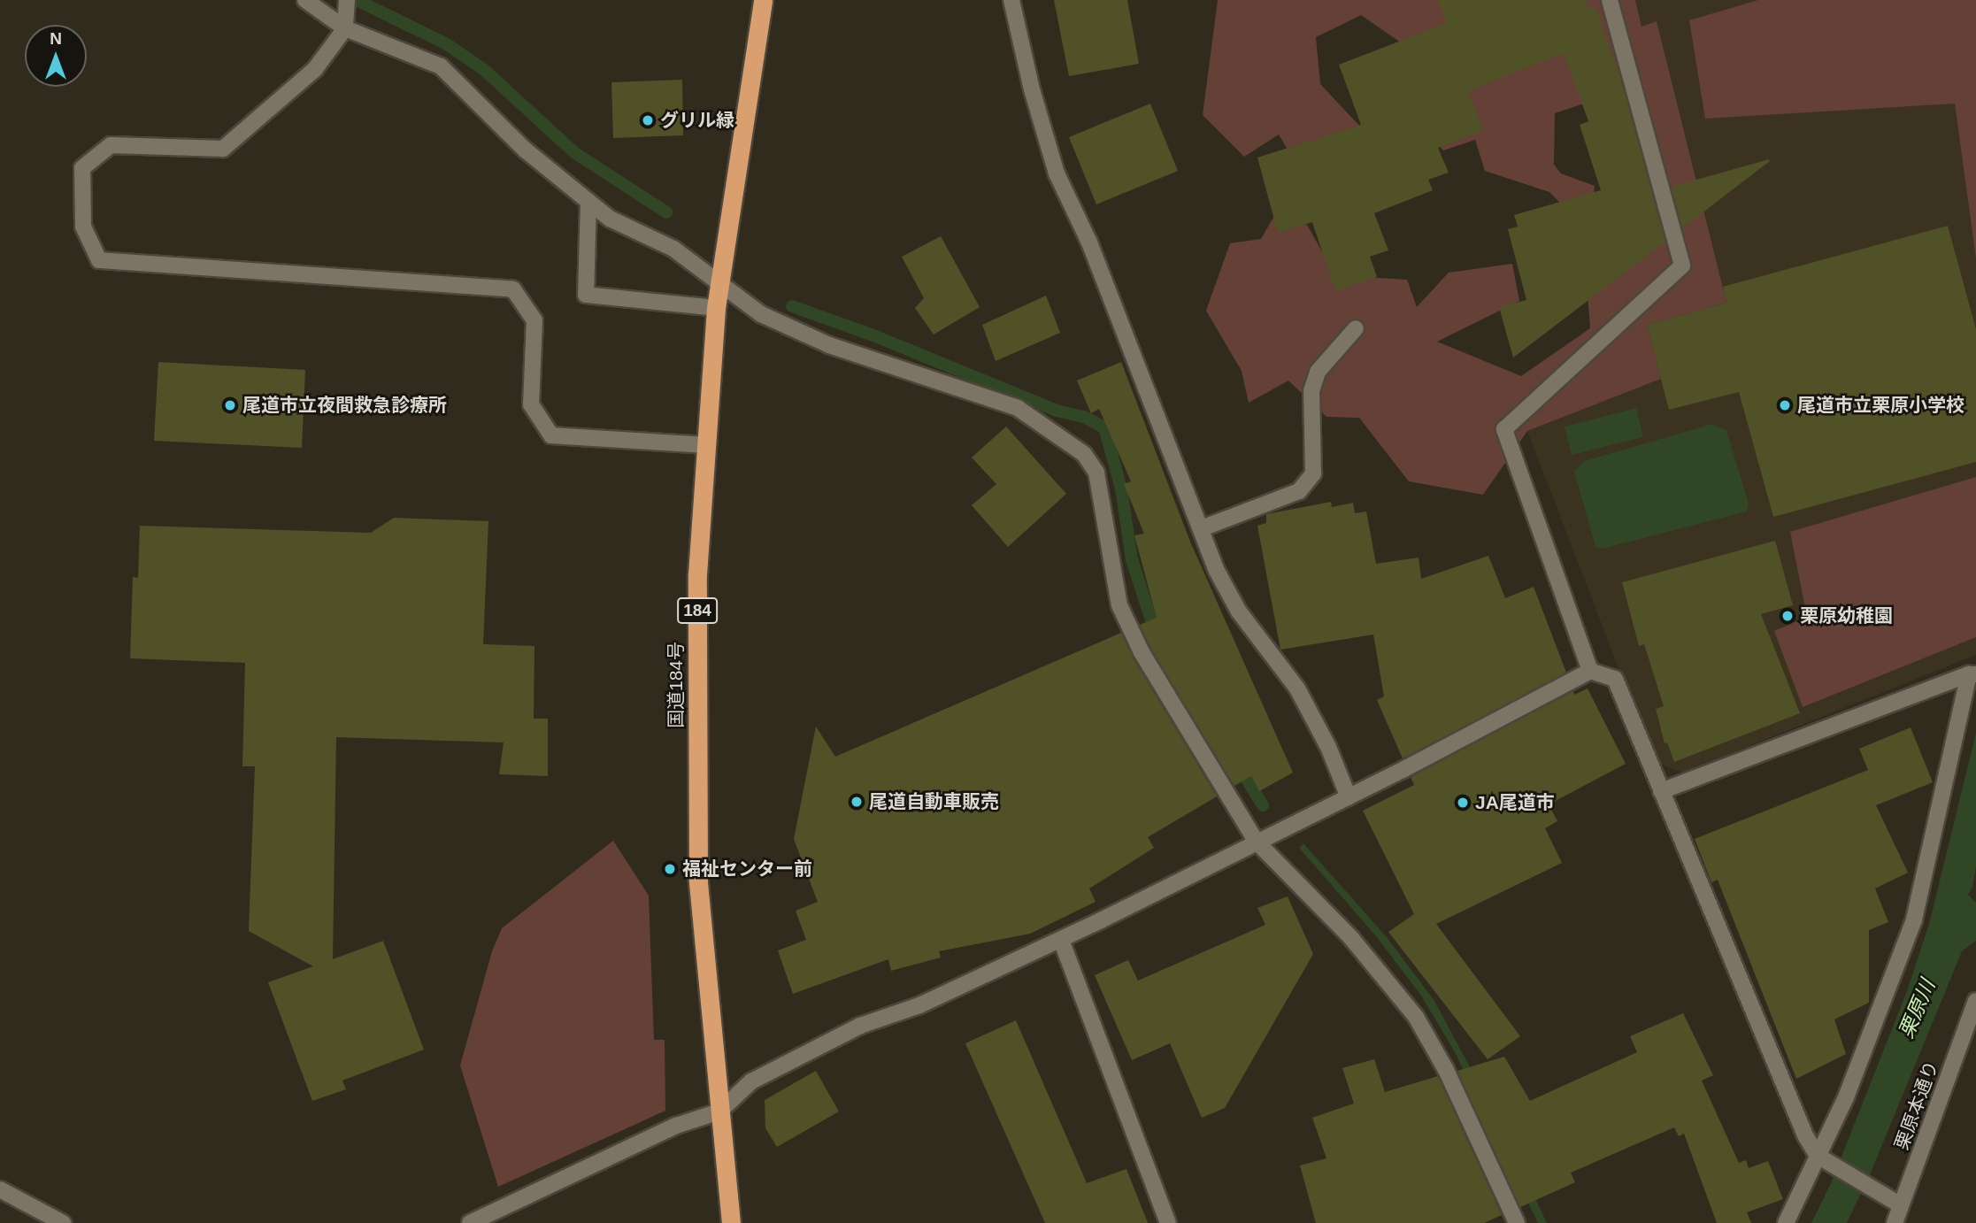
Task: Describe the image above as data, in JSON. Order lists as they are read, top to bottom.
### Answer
{
  "streets": {
    "highway": ["184", "国道184号"],
    "street": ["栗原本通り"]
  },
  "water": ["栗原川"],
  "places": [
    "グリル緑",
    "尾道市立夜間救急診療所",
    "尾道市立栗原小学校",
    "栗原幼稚園",
    "尾道自動車販売",
    "JA尾道市",
    "福祉センター前"
  ],
  "north": "top"
}
